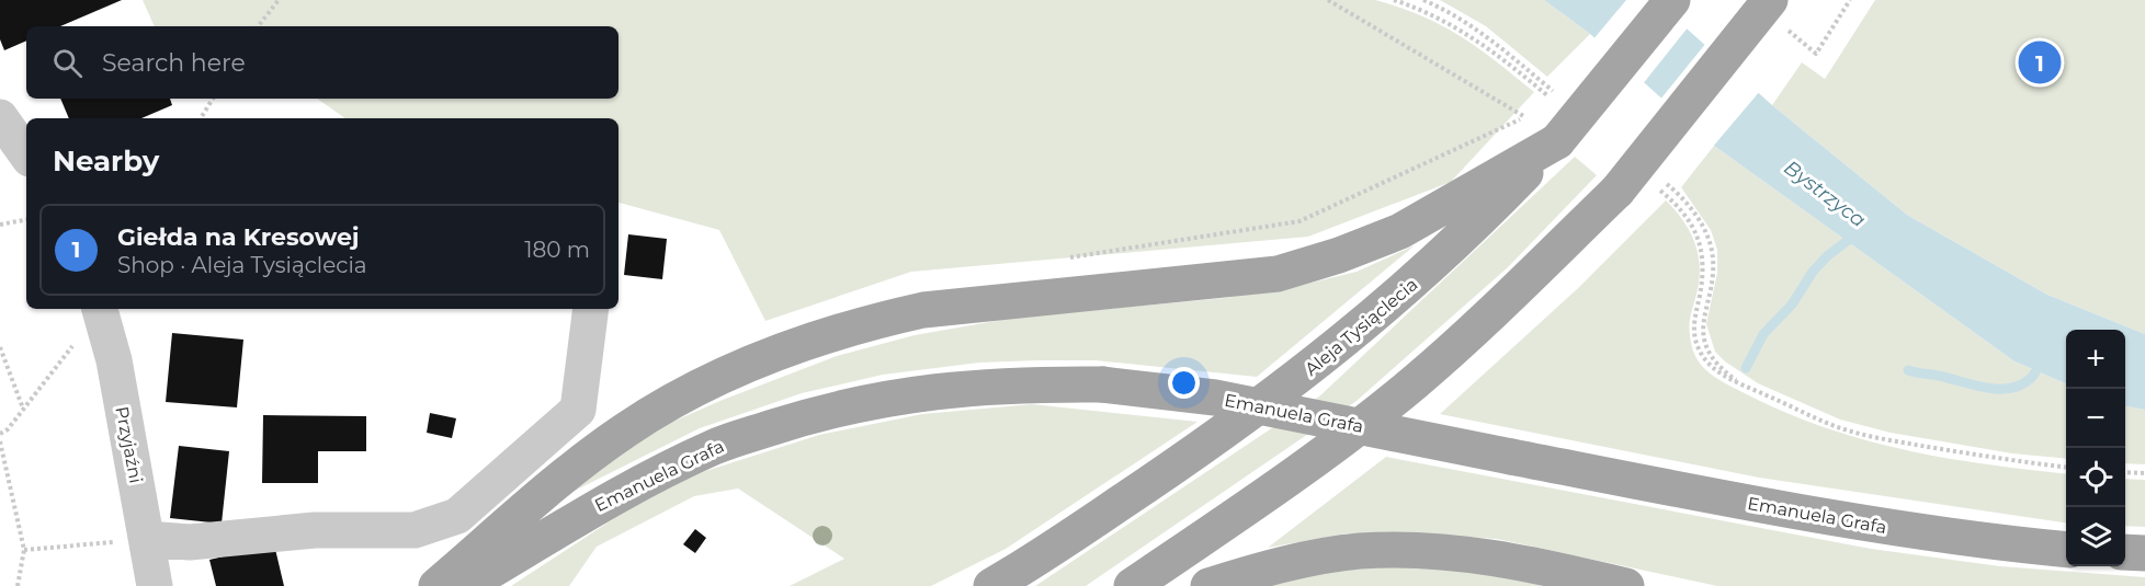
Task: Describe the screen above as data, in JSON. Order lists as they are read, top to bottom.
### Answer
{
  "streets": {
    "main road": ["Aleja Tysiąclecia", "Emanuela Grafa"],
    "street": ["Przyjaźni"]
  },
  "water": ["Bystrzyca"],
  "page": {
    "search": "Search here",
    "pins": "1",
    "heading": "Nearby",
    "list": [
      {
        "mark": "1",
        "name": "Giełda na Kresowej",
        "note": "Shop · Aleja Tysiąclecia",
        "value": "180 m"
      }
    ],
    "map_buttons": ["+", "−"]
  }
}
